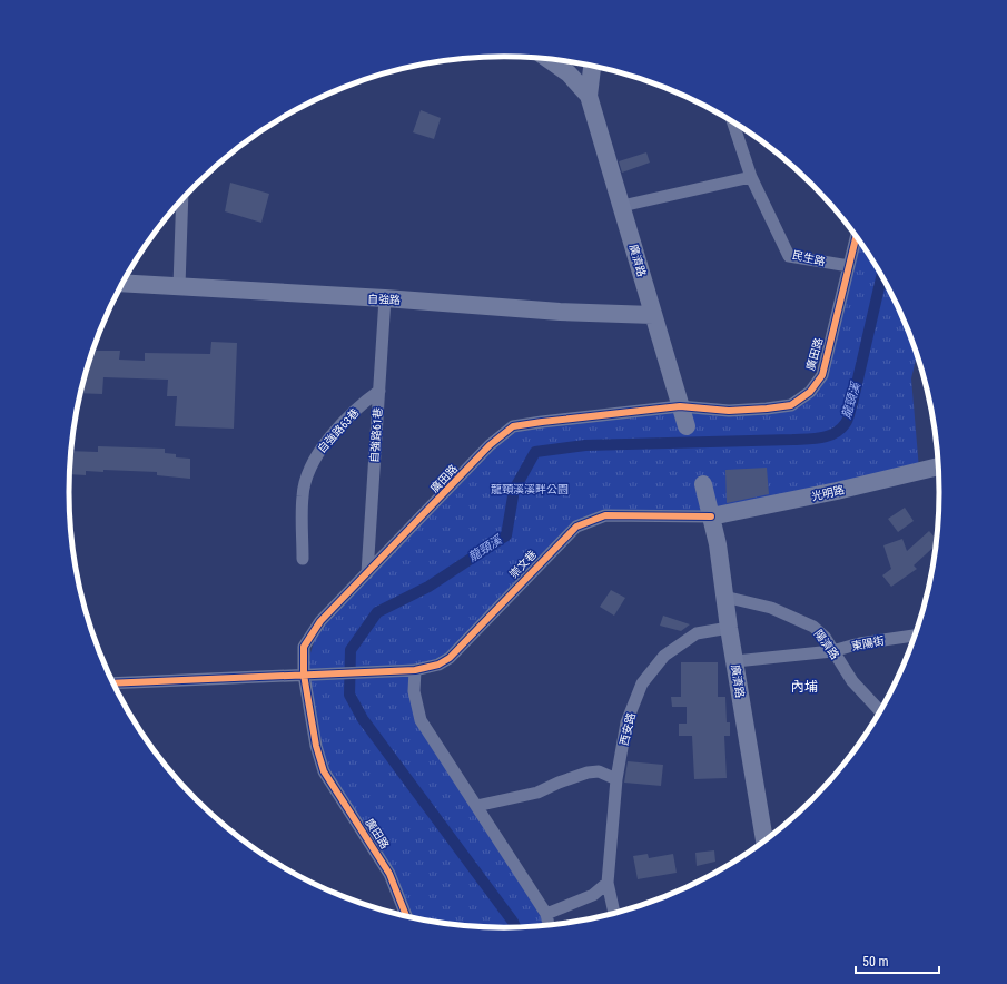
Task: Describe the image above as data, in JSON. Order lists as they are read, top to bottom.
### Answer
{
  "streets": {
    "main road": ["廣濟路", "自強路", "光明路"],
    "street": [
      "民生路",
      "廣田路",
      "自強路63巷",
      "自強路61巷",
      "崇文巷",
      "東陽街",
      "陽濟路",
      "西安路"
    ]
  },
  "crossings": [
    ["民生路", "廣田路"],
    ["廣濟路", "自強路"],
    ["廣濟路", "廣田路"],
    ["廣濟路", "光明路"],
    ["廣濟路", "崇文巷"],
    ["廣濟路", "東陽街"],
    ["廣濟路", "陽濟路"],
    ["廣濟路", "西安路"],
    ["自強路", "自強路61巷"],
    ["廣田路", "自強路61巷"],
    ["廣田路", "崇文巷"],
    ["自強路63巷", "自強路61巷"],
    ["光明路", "崇文巷"],
    ["東陽街", "陽濟路"]
  ],
  "districts": ["內埔"],
  "water": ["龍頸溪"],
  "parks": ["龍頸溪溪畔公園"],
  "scale_bar": "50 m"
}
